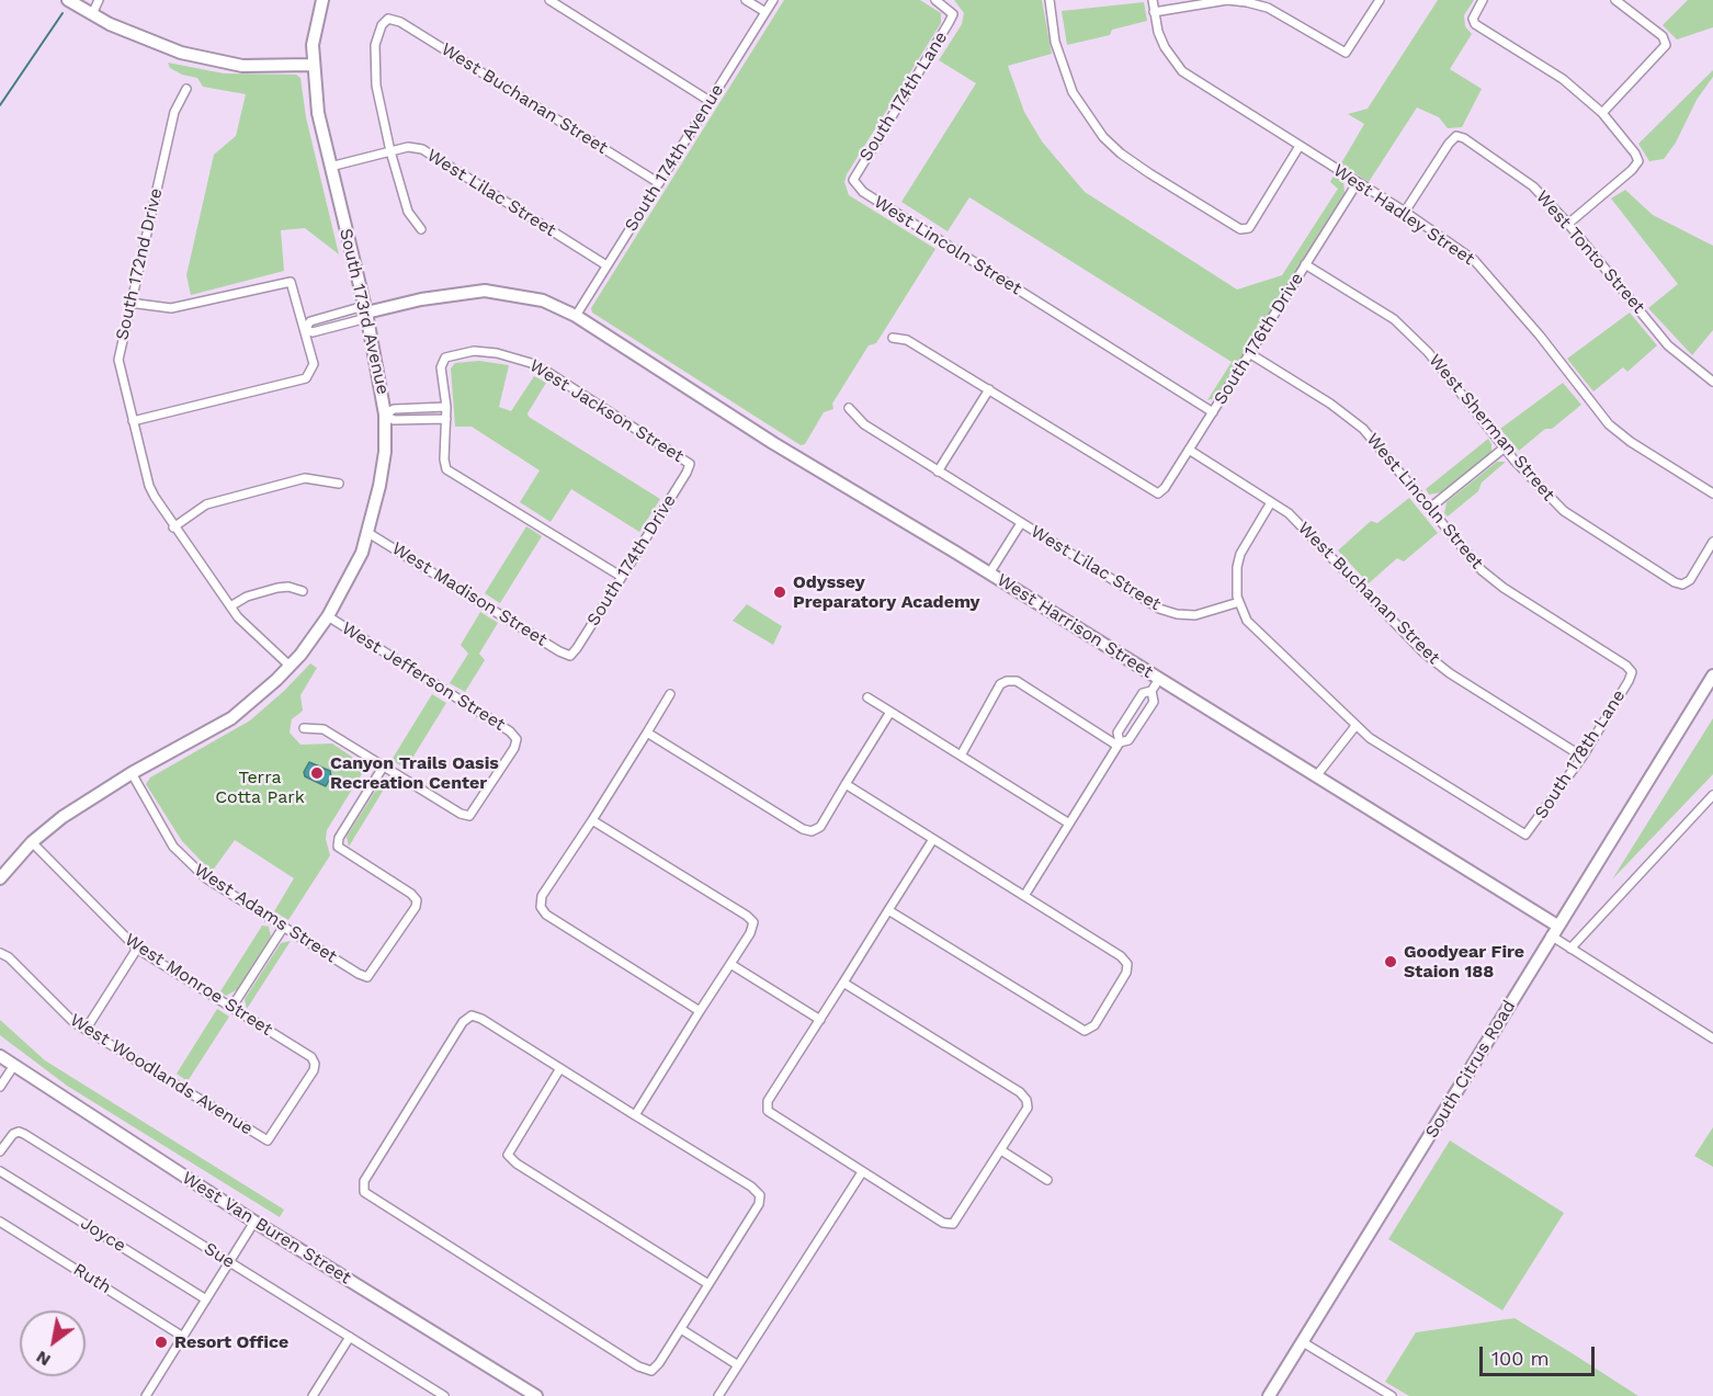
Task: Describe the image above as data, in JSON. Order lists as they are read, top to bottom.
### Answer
{
  "streets": {
    "street": [
      "South 174th Lane",
      "West Buchanan Street",
      "South 174th Avenue",
      "West Lilac Street",
      "West Hadley Street",
      "West Lincoln Street",
      "West Tonto Street",
      "South 172nd Drive",
      "South 173rd Avenue",
      "South 176th Drive",
      "West Jackson Street",
      "West Sherman Street",
      "South 174th Drive",
      "West Madison Street",
      "West Harrison Street",
      "West Jefferson Street",
      "South 178th Lane",
      "West Adams Street",
      "West Monroe Street",
      "South Citrus Road",
      "West Woodlands Avenue",
      "West Van Buren Street",
      "Joyce",
      "Sue",
      "Ruth"
    ]
  },
  "crossings": [
    ["South 174th Lane", "West Lincoln Street"],
    ["West Buchanan Street", "South 174th Avenue"],
    ["West Buchanan Street", "West Lilac Street"],
    ["West Buchanan Street", "South 176th Drive"],
    ["West Buchanan Street", "South 178th Lane"],
    ["South 174th Avenue", "West Lilac Street"],
    ["South 174th Avenue", "West Harrison Street"],
    ["West Lilac Street", "South 173rd Avenue"],
    ["West Hadley Street", "West Tonto Street"],
    ["West Hadley Street", "South 176th Drive"],
    ["West Lincoln Street", "South 176th Drive"],
    ["West Lincoln Street", "South 178th Lane"],
    ["South 172nd Drive", "South 173rd Avenue"],
    ["South 173rd Avenue", "West Madison Street"],
    ["South 173rd Avenue", "West Harrison Street"],
    ["South 173rd Avenue", "West Jefferson Street"],
    ["South 173rd Avenue", "West Adams Street"],
    ["South 173rd Avenue", "West Monroe Street"],
    ["South 176th Drive", "West Sherman Street"],
    ["West Jackson Street", "South 174th Drive"],
    ["South 174th Drive", "West Madison Street"],
    ["West Harrison Street", "South Citrus Road"],
    ["West Jefferson Street", "West Adams Street"],
    ["West Monroe Street", "West Woodlands Avenue"]
  ],
  "parks": ["Terra Cotta Park"],
  "places": [
    "Odyssey Preparatory Academy",
    "Canyon Trails Oasis Recreation Center",
    "Goodyear Fire Staion 188",
    "Resort Office"
  ],
  "scale_bar": "100 m",
  "north": "bottom left"
}
